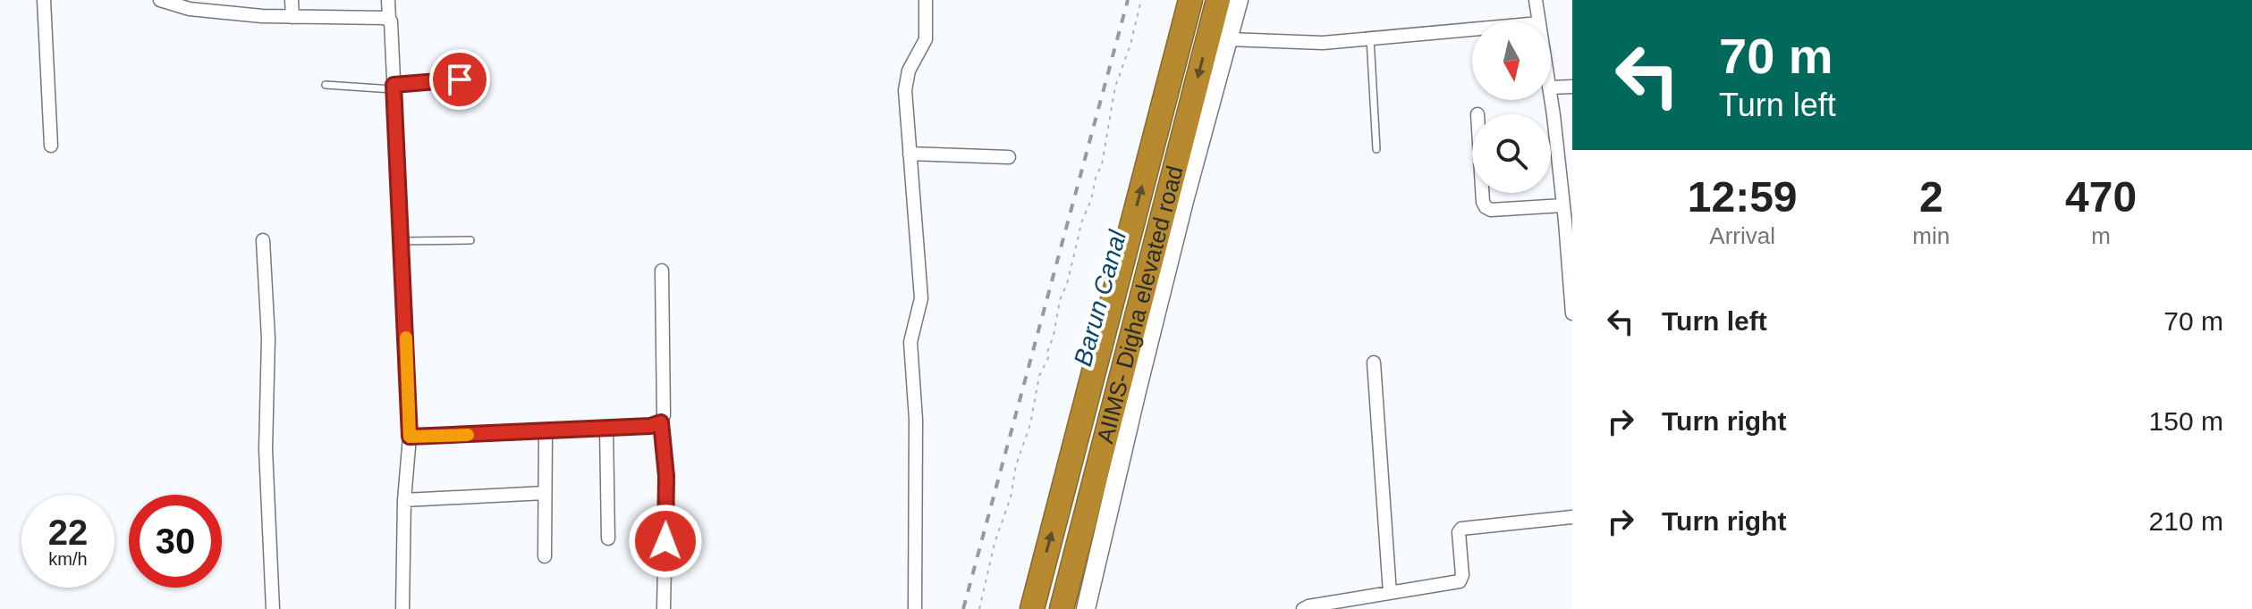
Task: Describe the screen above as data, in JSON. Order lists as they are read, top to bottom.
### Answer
{
  "streets": {
    "highway": ["AIIMS- Digha elevated road"]
  },
  "water": ["Barun Canal"],
  "north": "bottom",
  "page": {
    "turn": ["70 m", "Turn left"],
    "eta": [
      "12:59",
      "Arrival",
      "2",
      "min",
      "470",
      "m"
    ],
    "list": [
      {
        "name": "Turn left",
        "value": "70 m"
      },
      {
        "name": "Turn right",
        "value": "150 m"
      },
      {
        "name": "Turn right",
        "value": "210 m"
      }
    ],
    "speed": "22 km/h",
    "limit": "30"
  }
}
